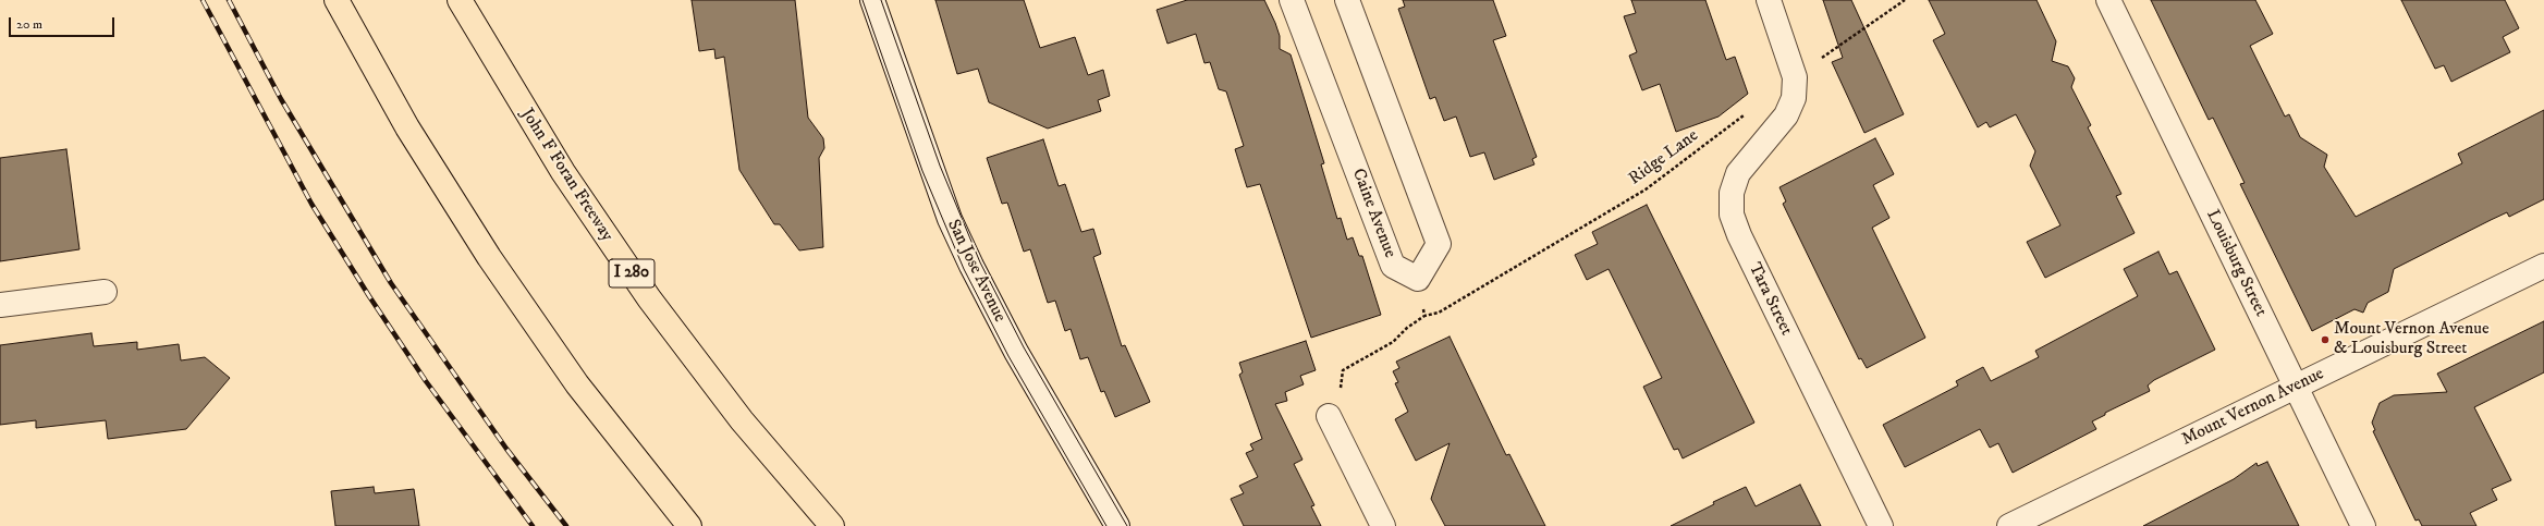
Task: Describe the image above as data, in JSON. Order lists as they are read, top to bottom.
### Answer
{
  "streets": {
    "highway": ["John F Foran Freeway", "I 280"],
    "street": [
      "Caine Avenue",
      "Louisburg Street",
      "San Jose Avenue",
      "Tara Street",
      "Mount Vernon Avenue"
    ],
    "path": ["Ridge Lane"]
  },
  "crossings": [
    ["Louisburg Street", "Mount Vernon Avenue"]
  ],
  "places": ["Mount Vernon Avenue & Louisburg Street"],
  "scale_bar": "20 m"
}
